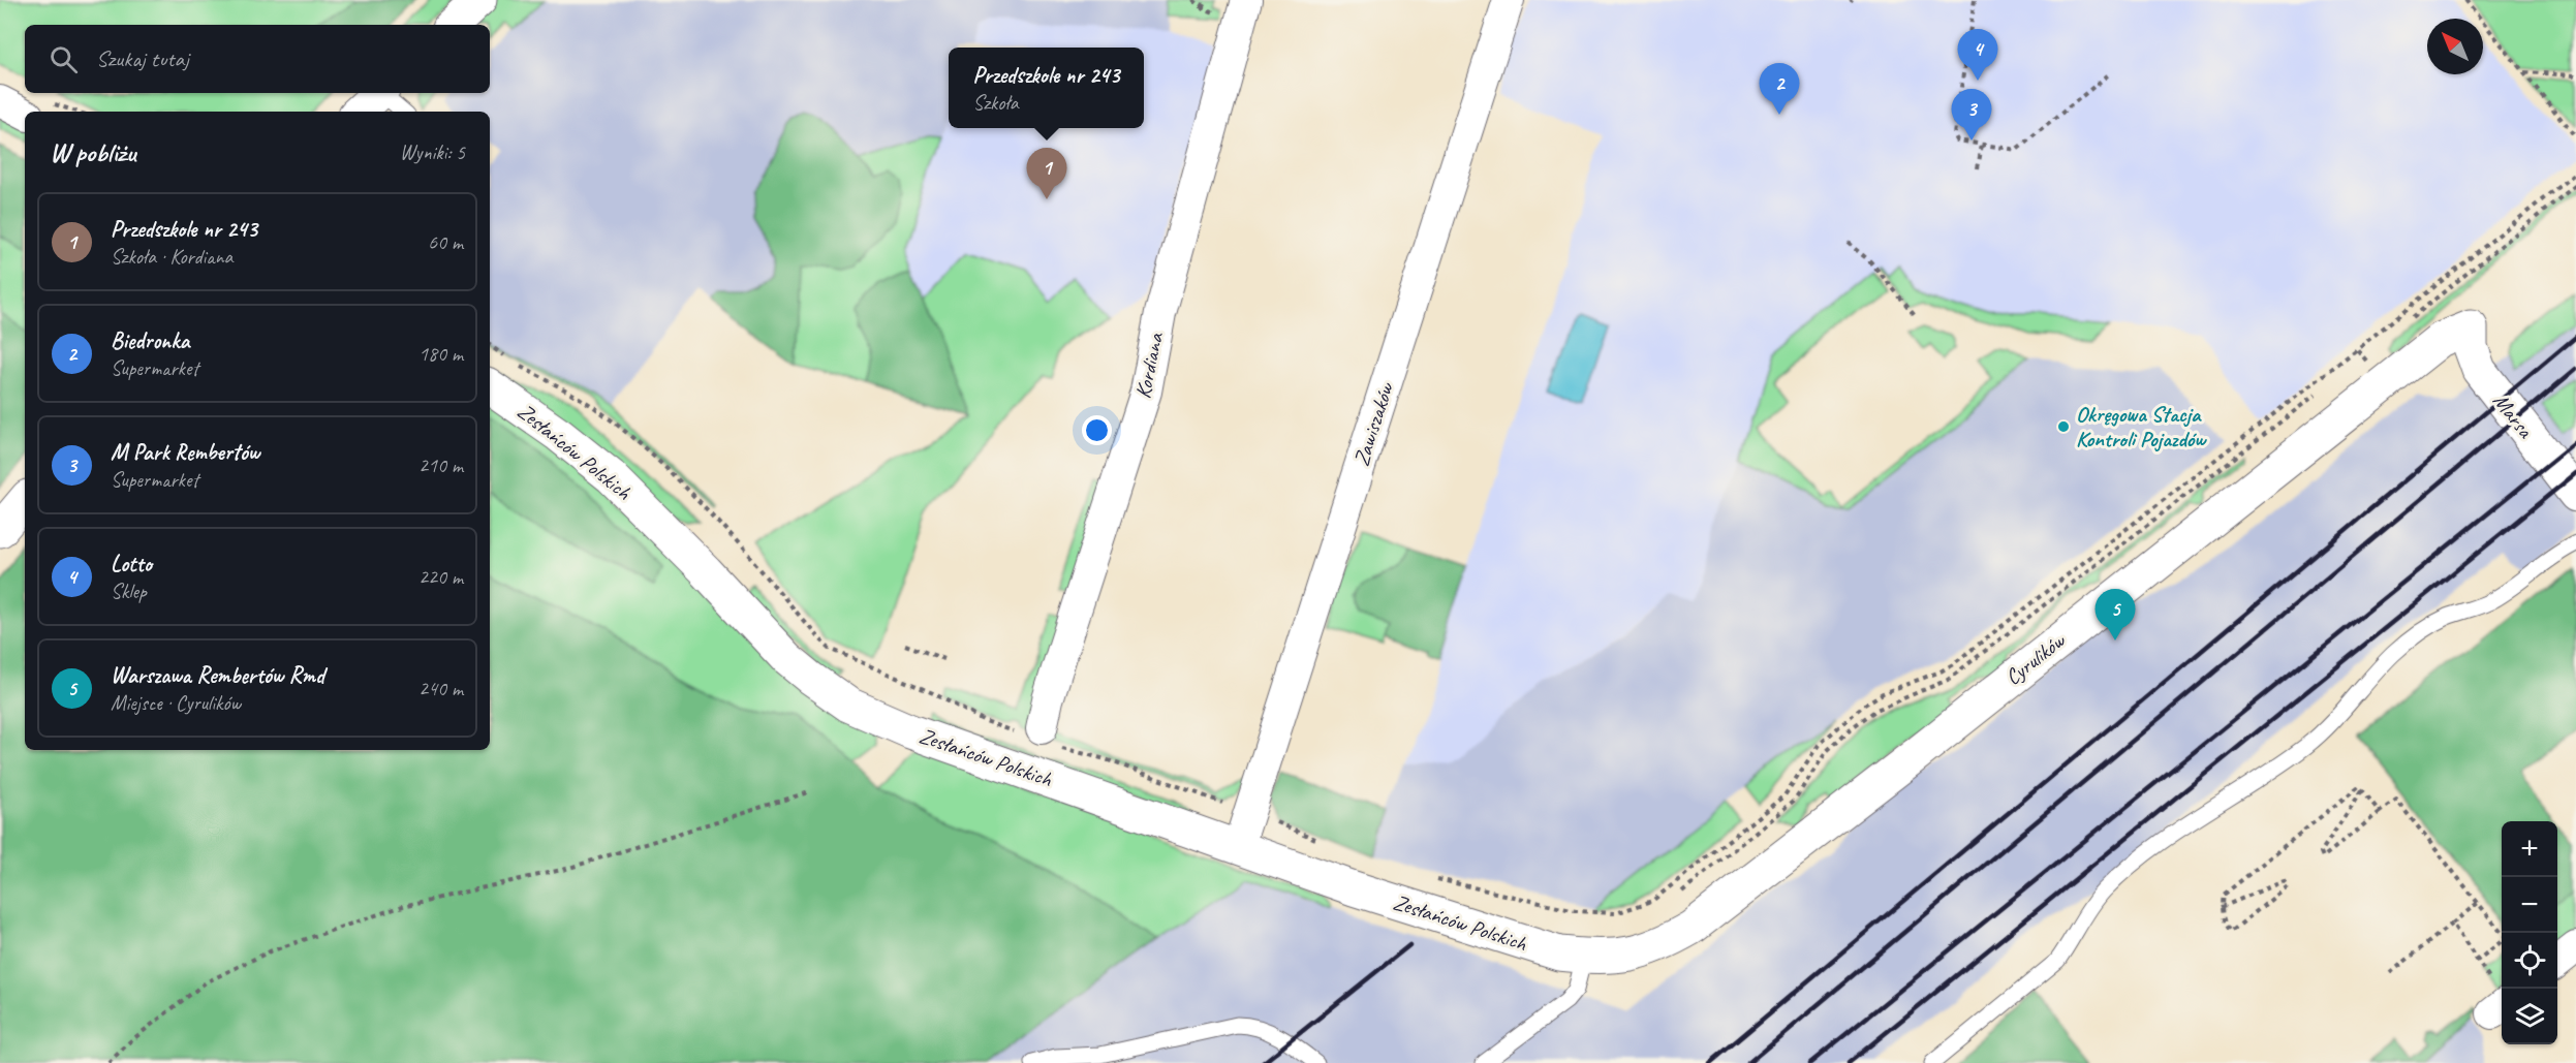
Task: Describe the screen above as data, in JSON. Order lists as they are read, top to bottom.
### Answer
{
  "streets": {
    "main road": ["Marsa", "Zesłańców Polskich", "Cyrulików"],
    "street": ["Kordiana", "Zawiszaków"]
  },
  "crossings": [
    ["Marsa", "Cyrulików"],
    ["Zawiszaków", "Zesłańców Polskich"],
    ["Zesłańców Polskich", "Cyrulików"]
  ],
  "places": ["Okręgowa Stacja Kontroli Pojazdów"],
  "north": "top left",
  "page": {
    "search": "Szukaj tutaj",
    "pins": [
      "4",
      "2",
      "3",
      "1",
      "5"
    ],
    "popup": ["Przedszkole nr 243", "Szkoła"],
    "heading": ["W pobliżu", "Wyniki: 5"],
    "list": [
      {
        "mark": "1",
        "name": "Przedszkole nr 243",
        "note": "Szkoła · Kordiana",
        "value": "60 m"
      },
      {
        "mark": "2",
        "name": "Biedronka",
        "note": "Supermarket",
        "value": "180 m"
      },
      {
        "mark": "3",
        "name": "M Park Rembertów",
        "note": "Supermarket",
        "value": "210 m"
      },
      {
        "mark": "4",
        "name": "Lotto",
        "note": "Sklep",
        "value": "220 m"
      },
      {
        "mark": "5",
        "name": "Warszawa Rembertów Rmd",
        "note": "Miejsce · Cyrulików",
        "value": "240 m"
      }
    ],
    "map_buttons": ["+", "−"]
  }
}
